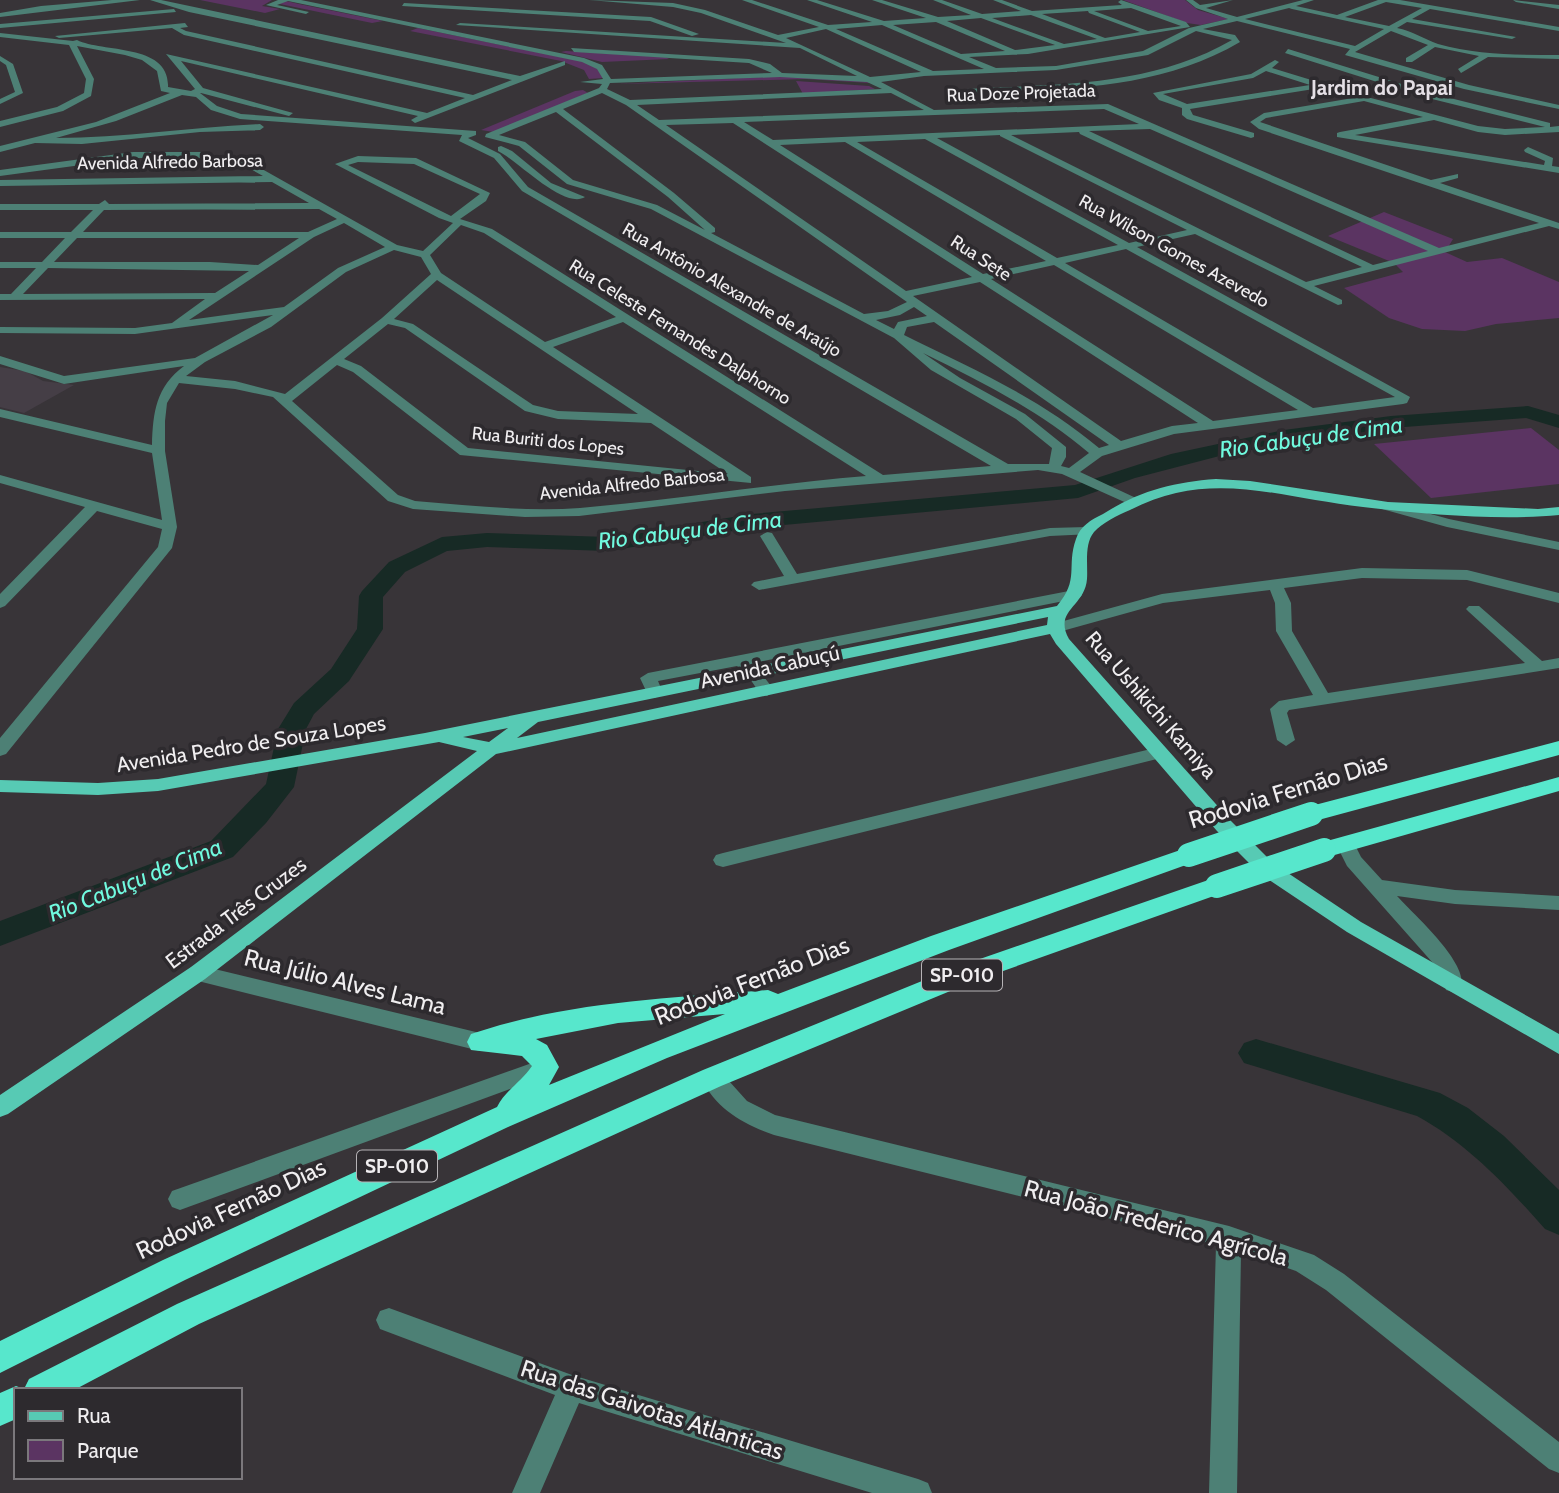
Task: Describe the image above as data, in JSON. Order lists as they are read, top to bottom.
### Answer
{
  "streets": {
    "highway": ["Rodovia Fernão Dias", "SP-010"],
    "main road": [
      "Avenida Cabuçú",
      "Rua Ushikichi Kamiya",
      "Avenida Pedro de Souza Lopes",
      "Estrada Três Cruzes"
    ],
    "street": [
      "Rua Doze Projetada",
      "Avenida Alfredo Barbosa",
      "Rua Wilson Gomes Azevedo",
      "Rua Sete",
      "Rua Antônio Alexandre de Araújo",
      "Rua Celeste Fernandes Dalphorno",
      "Rua Buriti dos Lopes",
      "Rua Júlio Alves Lama",
      "Rua João Frederico Agrícola",
      "Rua das Gaivotas Atlanticas"
    ]
  },
  "crossings": [
    ["Rua Doze Projetada", "Rua Sete"],
    ["Avenida Alfredo Barbosa", "Rua Antônio Alexandre de Araújo"],
    ["Avenida Alfredo Barbosa", "Rua Celeste Fernandes Dalphorno"],
    ["Avenida Alfredo Barbosa", "Rua Buriti dos Lopes"],
    ["Avenida Cabuçú", "Rua Ushikichi Kamiya"],
    ["Avenida Cabuçú", "Avenida Pedro de Souza Lopes"],
    ["Avenida Cabuçú", "Estrada Três Cruzes"],
    ["Avenida Pedro de Souza Lopes", "Estrada Três Cruzes"],
    ["Estrada Três Cruzes", "Rua Júlio Alves Lama"],
    ["SP-010", "Rua João Frederico Agrícola"]
  ],
  "districts": ["Jardim do Papai"],
  "water": ["Rio Cabuçu de Cima"],
  "legend": ["Rua", "Parque"]
}
